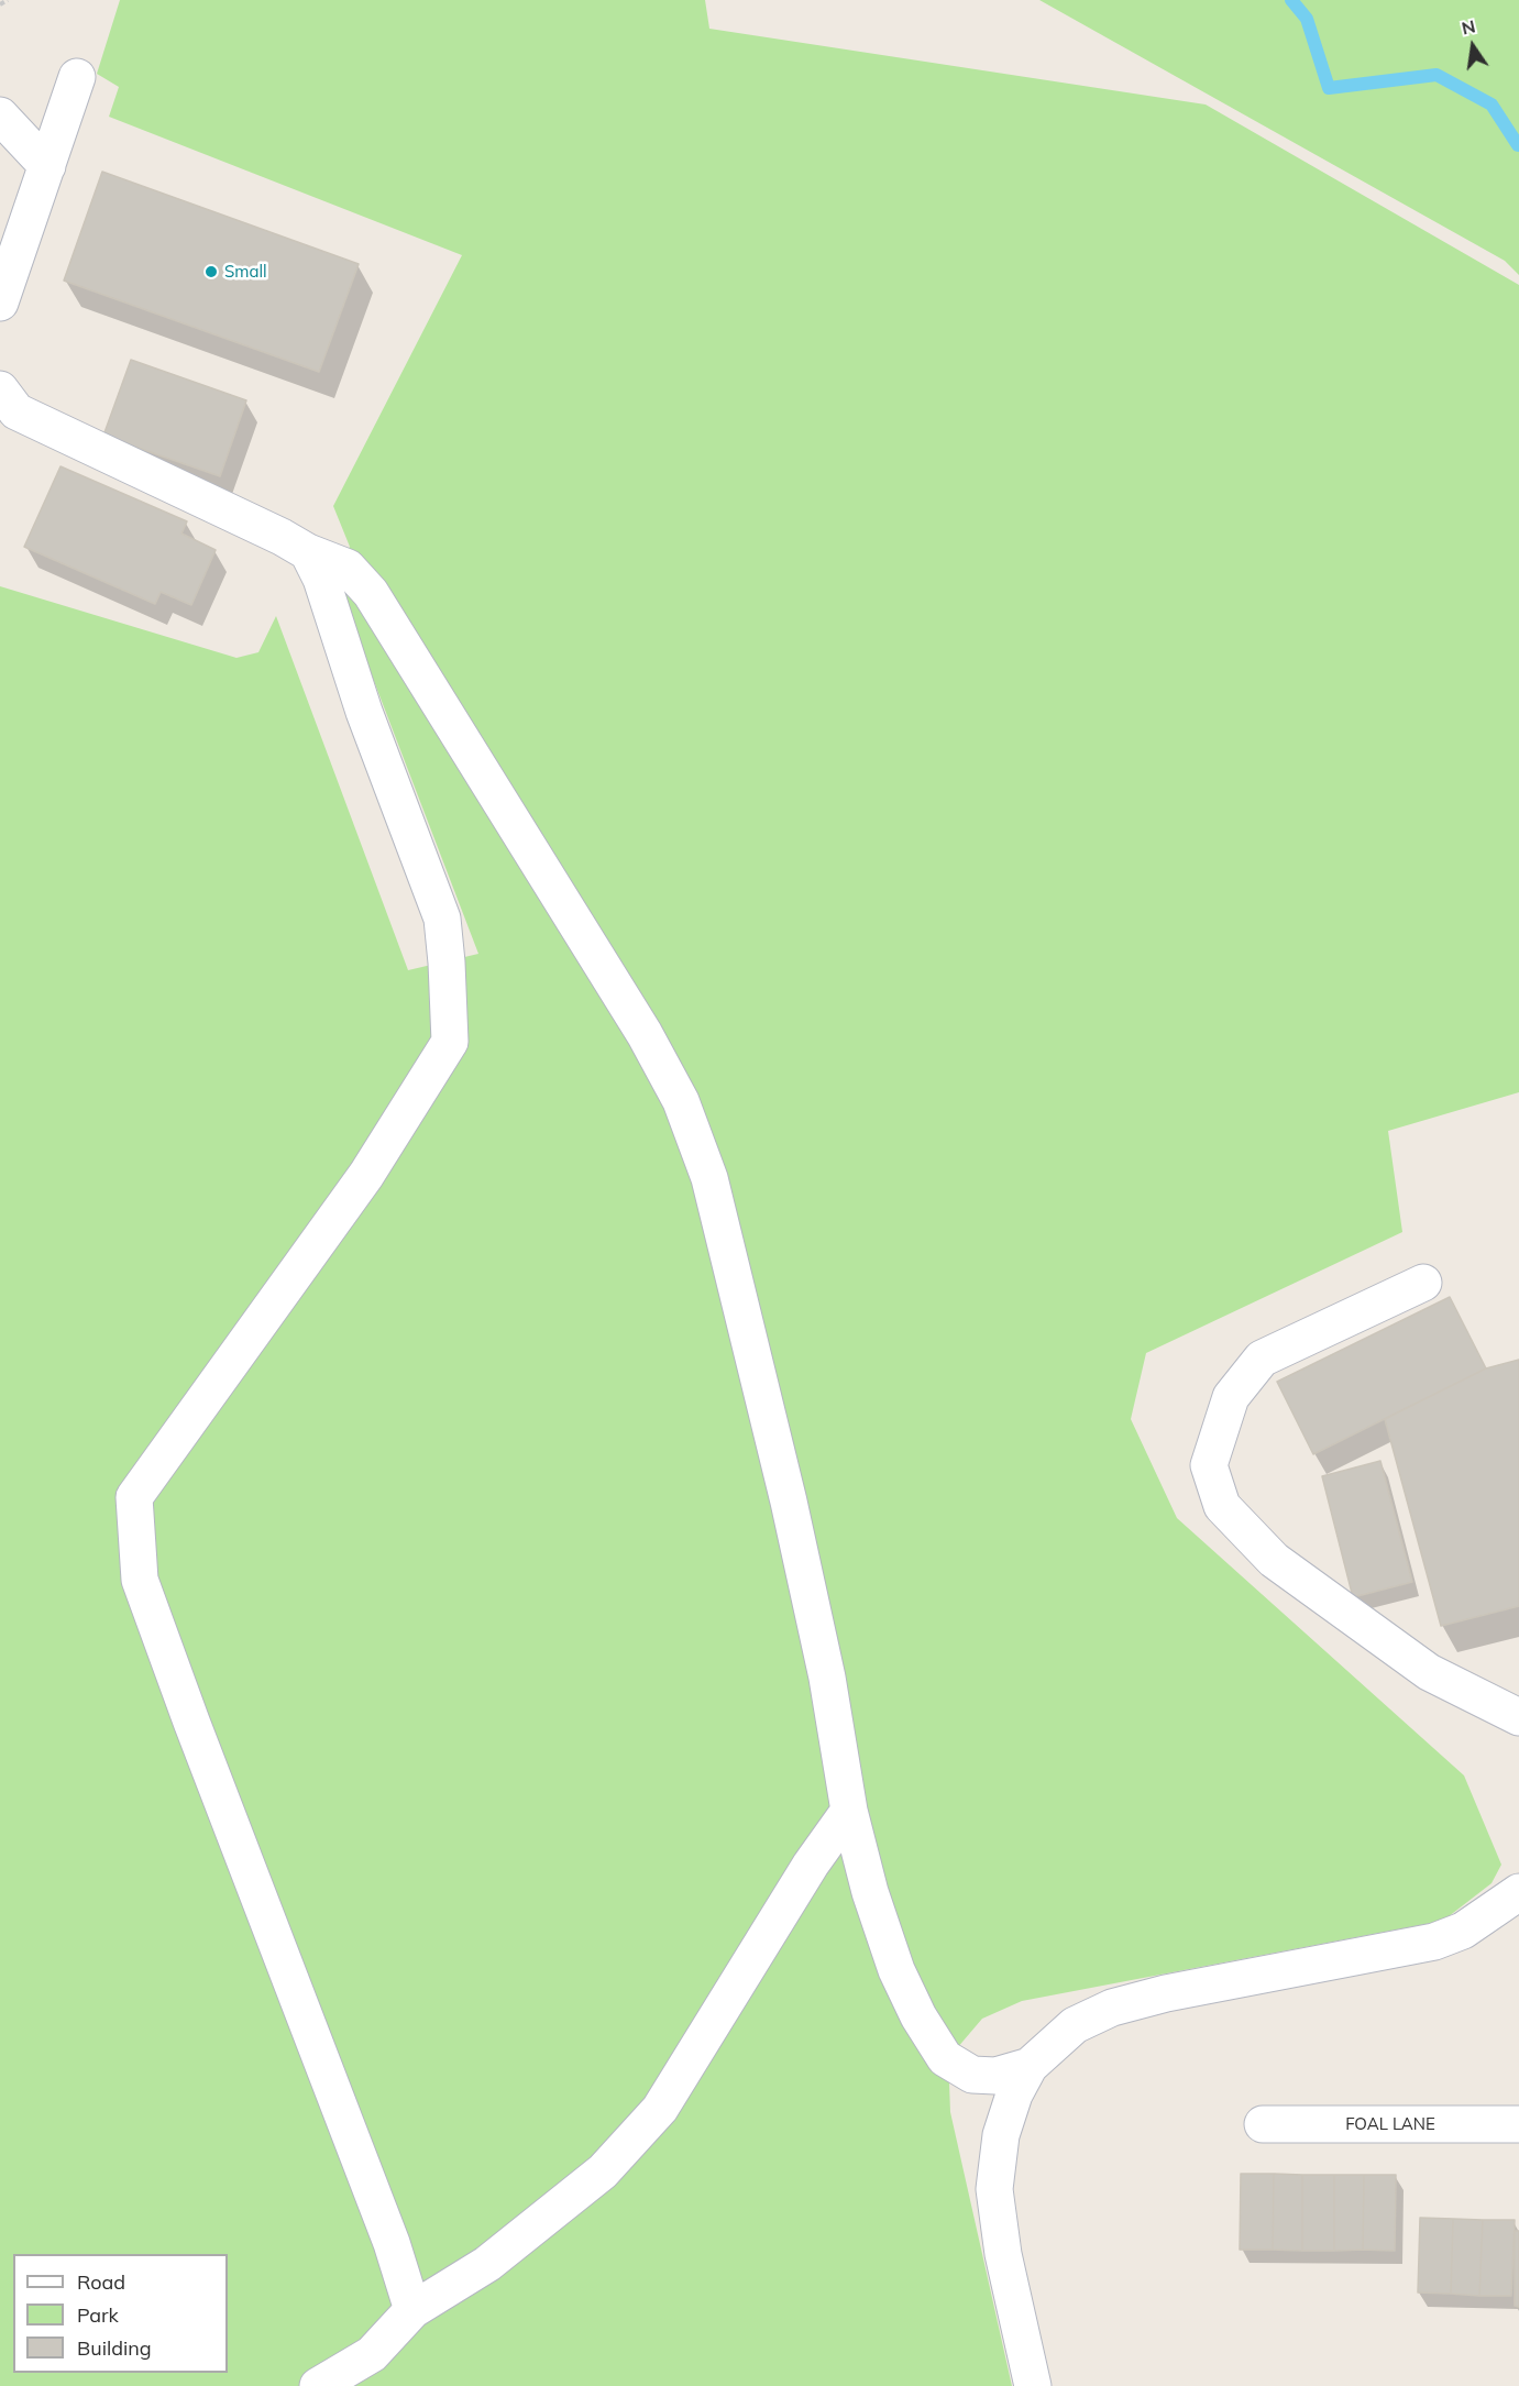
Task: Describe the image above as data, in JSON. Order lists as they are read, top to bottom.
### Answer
{
  "streets": {
    "street": ["FOAL LANE"]
  },
  "places": ["Small"],
  "legend": ["Road", "Park", "Building"],
  "north": "top"
}
